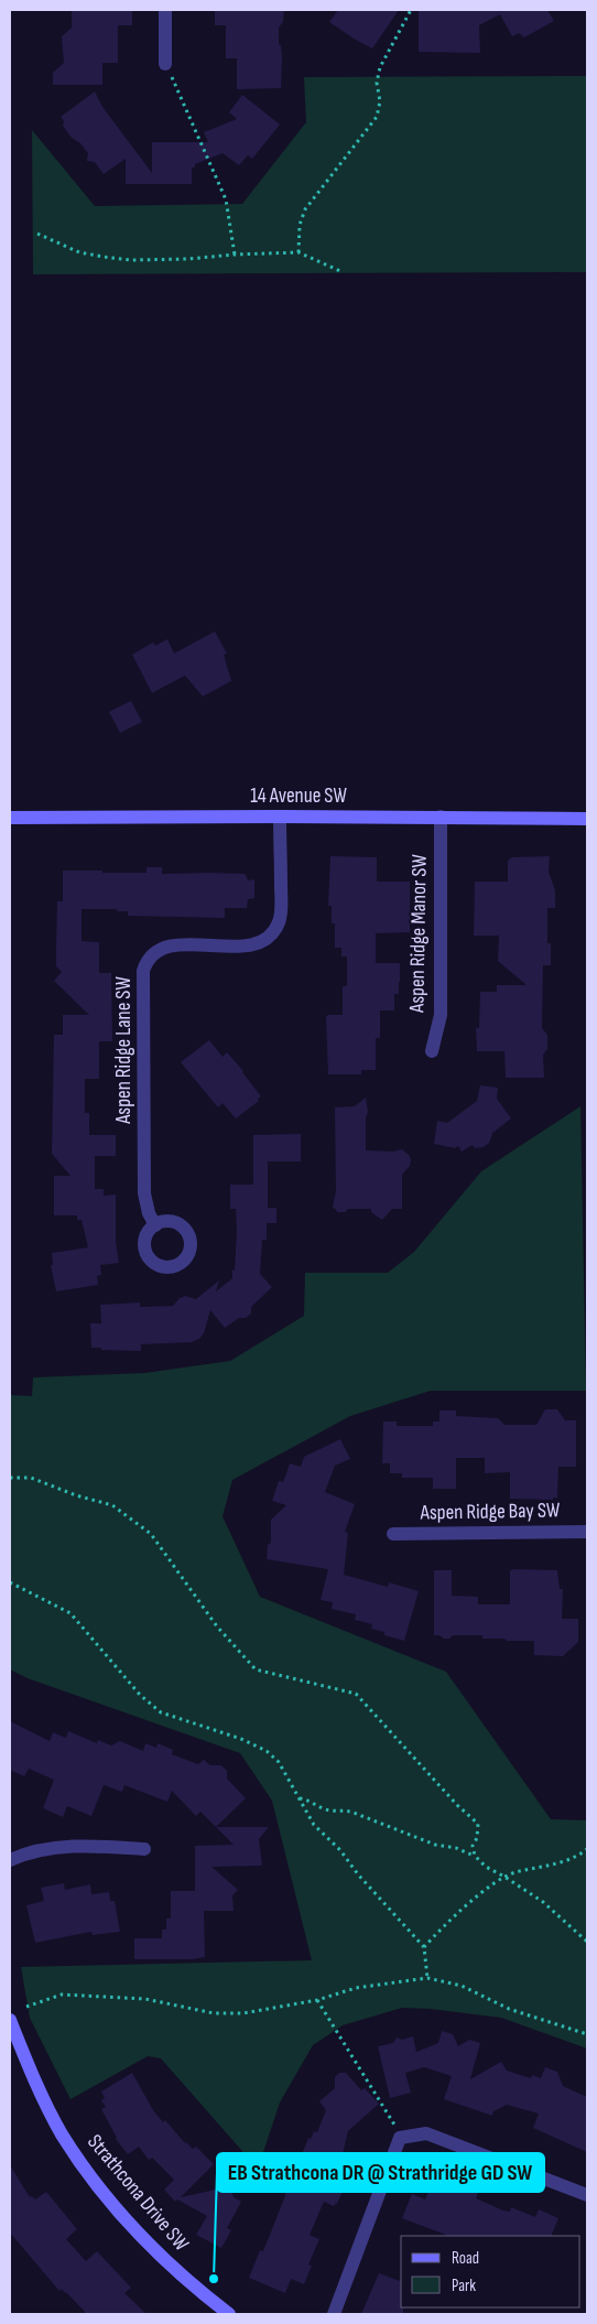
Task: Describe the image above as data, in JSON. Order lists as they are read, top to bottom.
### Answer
{
  "streets": {
    "street": [
      "14 Avenue SW",
      "Aspen Ridge Manor SW",
      "Aspen Ridge Lane SW",
      "Aspen Ridge Bay SW",
      "Strathcona Drive SW"
    ]
  },
  "crossings": [
    ["14 Avenue SW", "Aspen Ridge Manor SW"],
    ["14 Avenue SW", "Aspen Ridge Lane SW"]
  ],
  "places": ["EB Strathcona DR @ Strathridge GD SW"],
  "legend": ["Road", "Park"]
}
